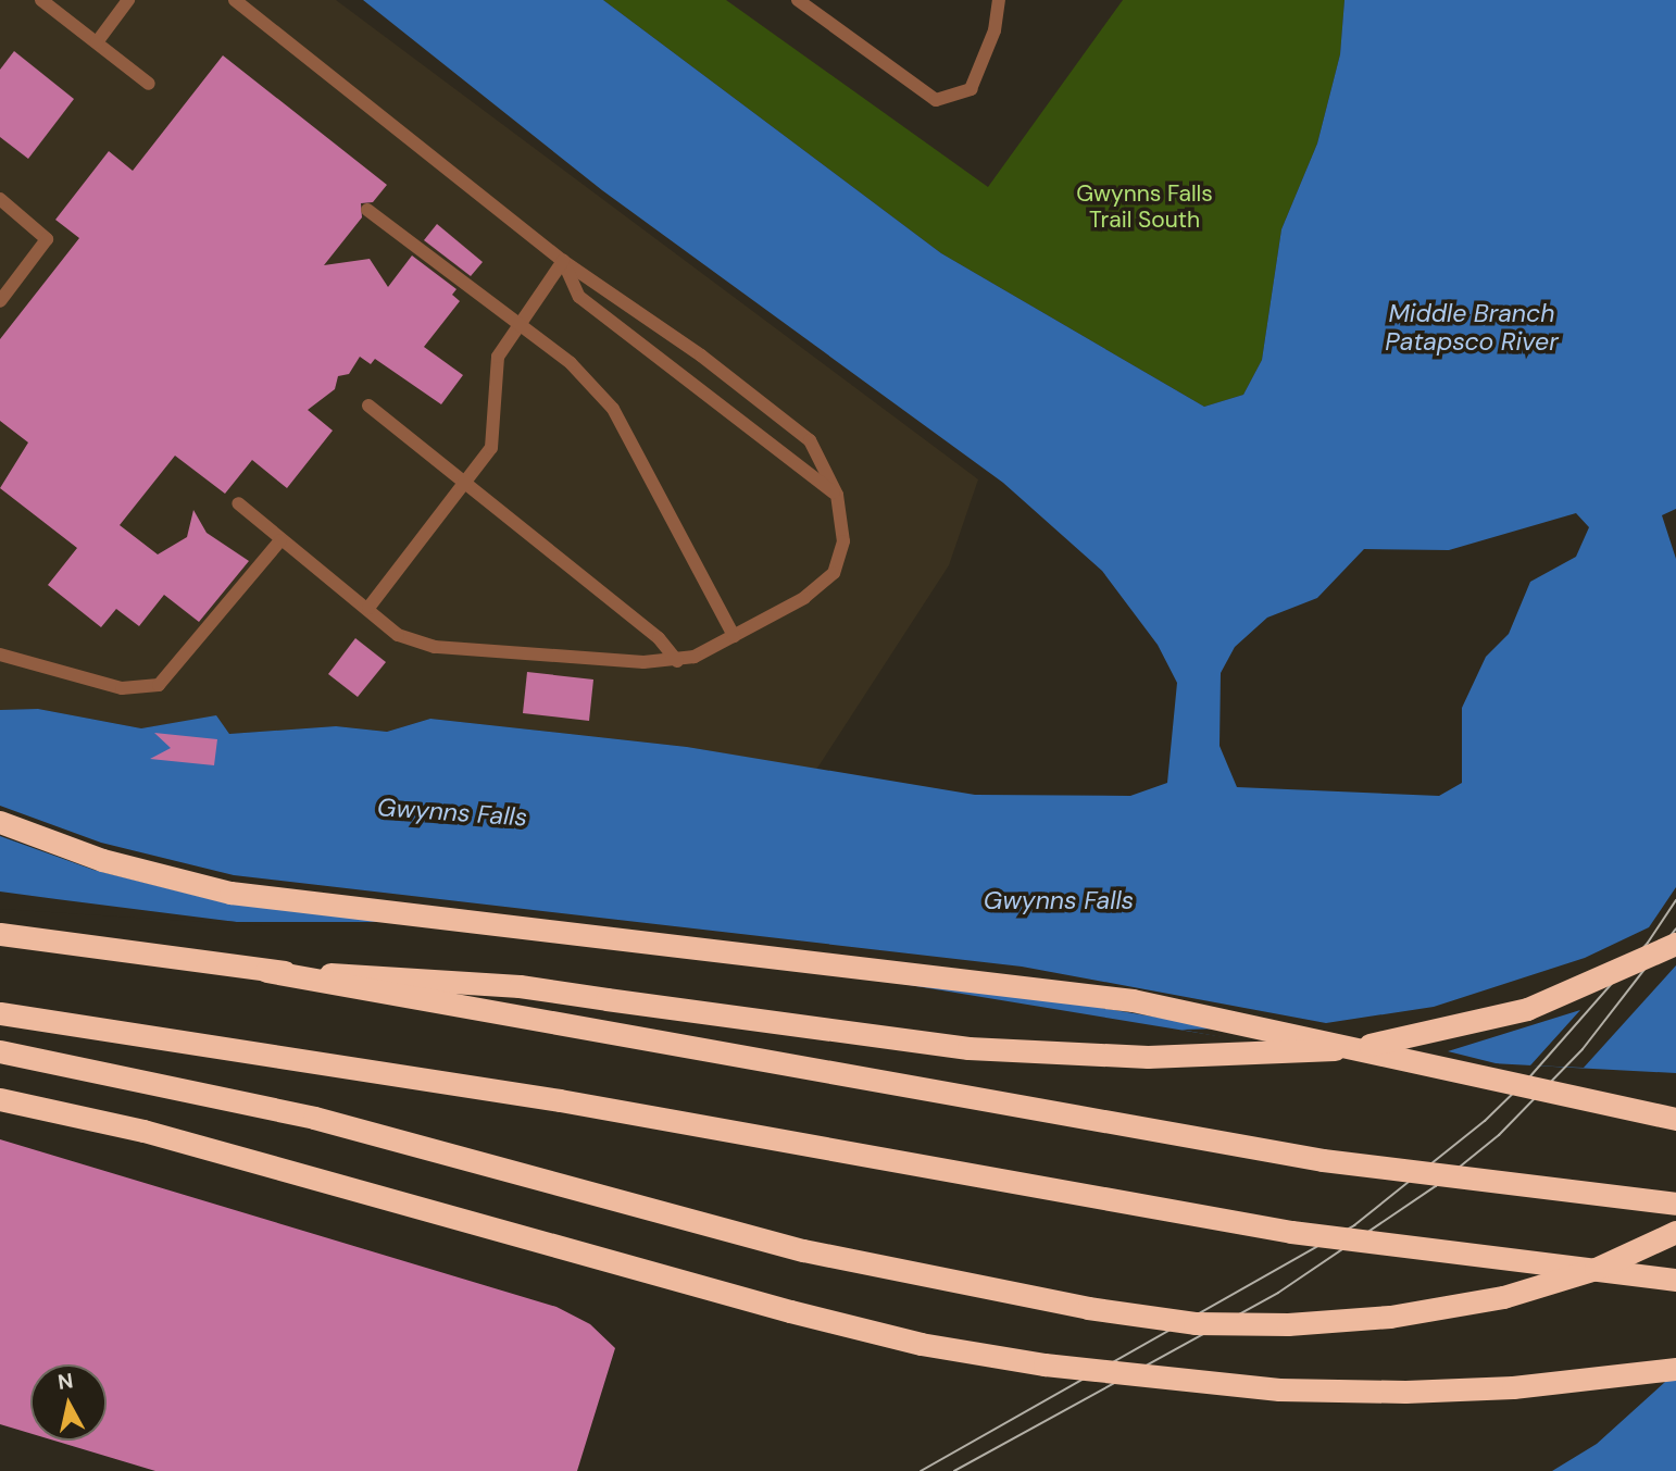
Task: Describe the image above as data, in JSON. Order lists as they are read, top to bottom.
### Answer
{
  "water": ["Middle Branch Patapsco River", "Gwynns Falls"],
  "parks": ["Gwynns Falls Trail South"],
  "north": "top"
}
